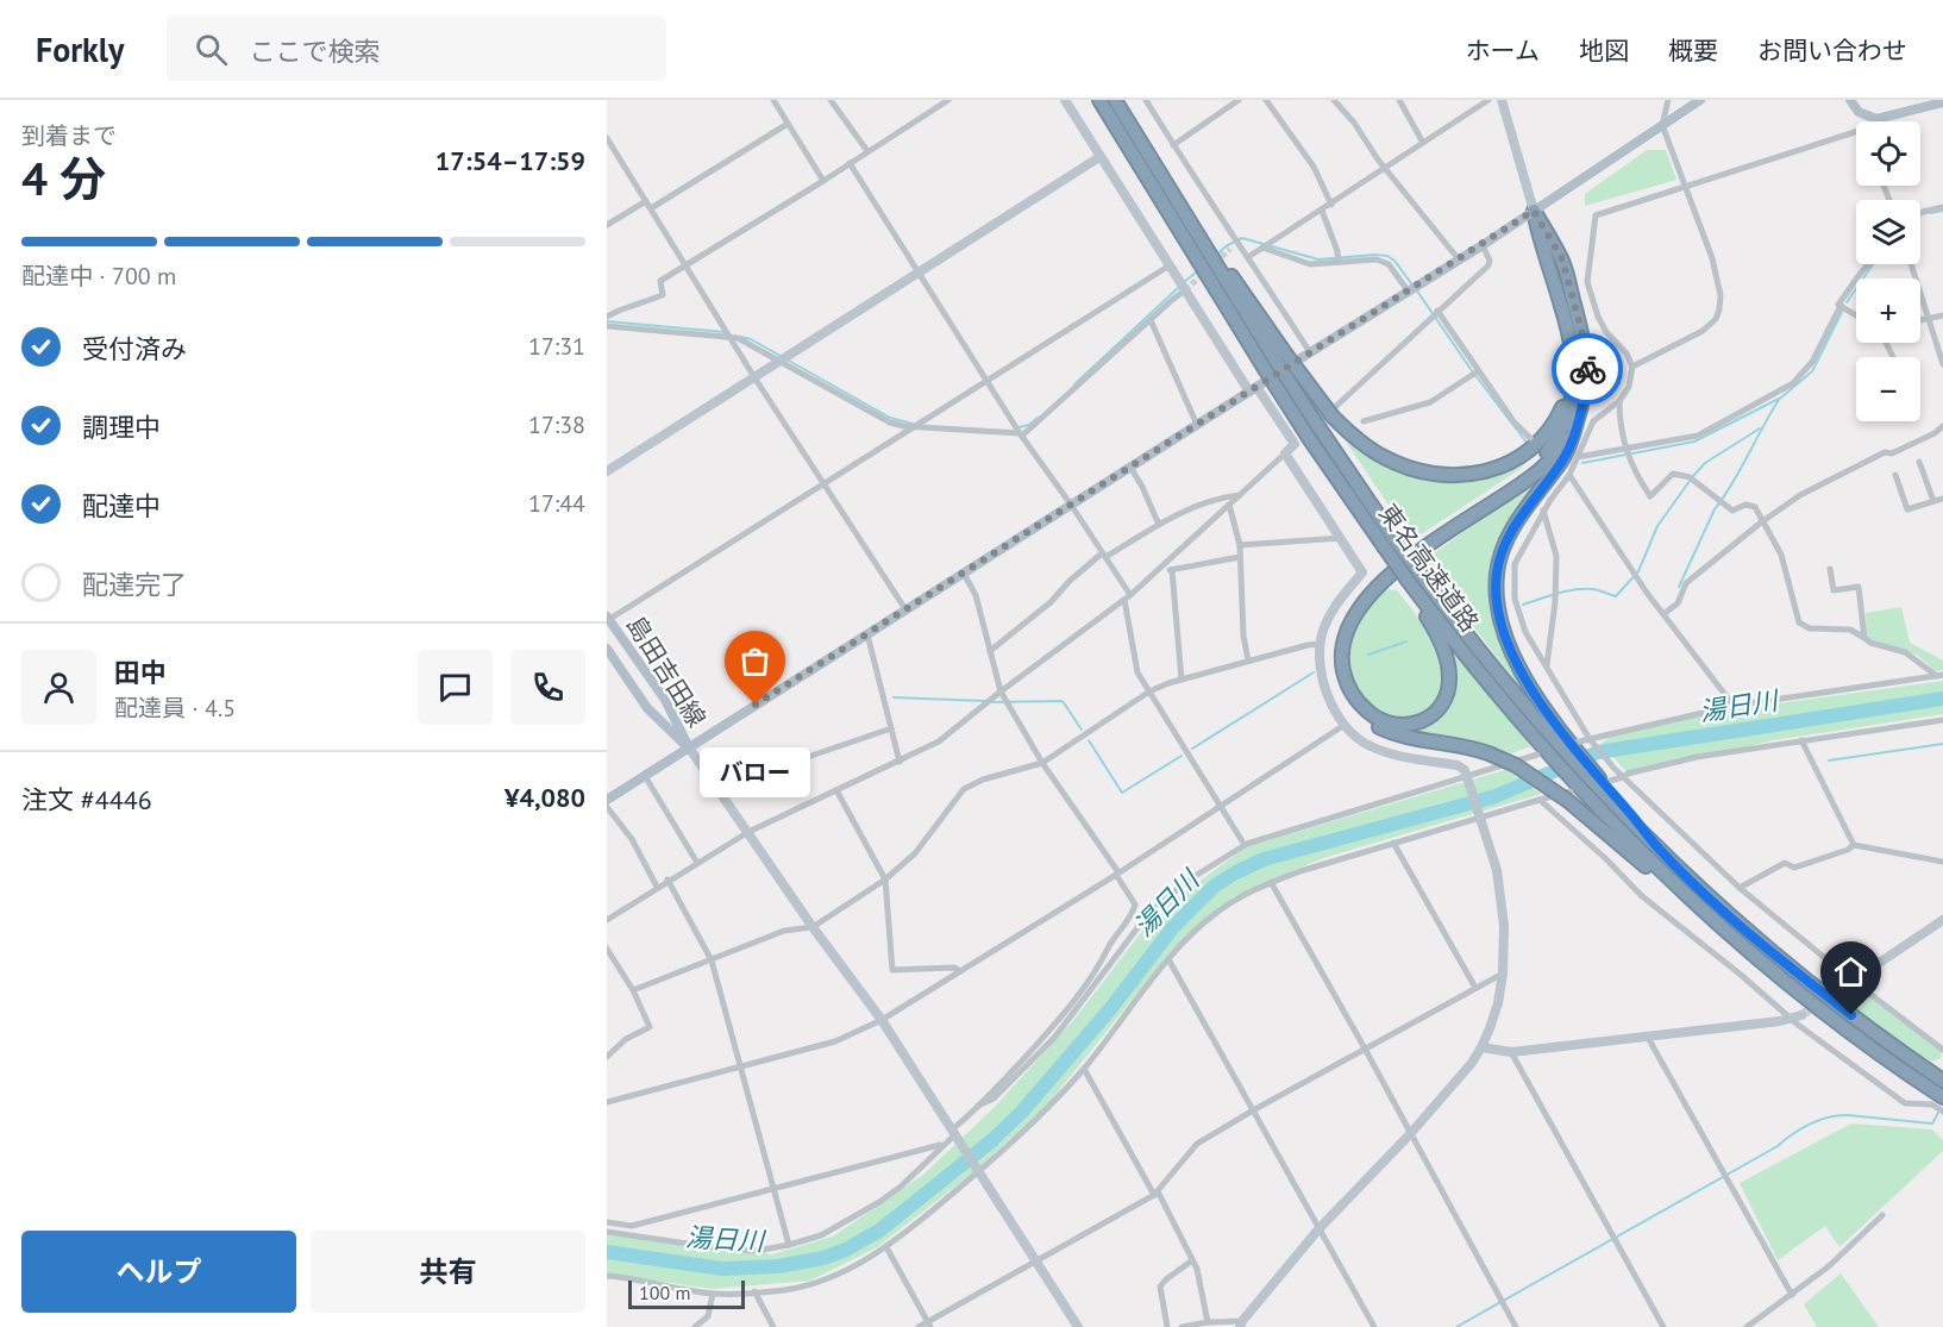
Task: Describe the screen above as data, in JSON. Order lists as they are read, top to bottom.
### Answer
{
  "streets": {
    "highway": ["東名高速道路"],
    "main road": ["島田吉田線"]
  },
  "water": ["湯日川"],
  "places": ["バロー"],
  "scale_bar": "100 m",
  "page": {
    "header": "Forkly",
    "search": "ここで検索",
    "nav": [
      "ホーム",
      "地図",
      "概要",
      "お問い合わせ"
    ],
    "heading": ["4 分", "到着まで", "17:54–17:59"],
    "panel": [
      "田中",
      "配達員 · 4.5",
      "注文 #4446",
      "¥4,080"
    ],
    "map_buttons": ["+", "−"],
    "bar": "配達中 · 700 m",
    "list": [
      ["受付済み", "17:31"],
      ["調理中", "17:38"],
      ["配達中", "17:44"],
      "配達完了"
    ],
    "bubble": "バロー",
    "buttons": ["ヘルプ", "共有"],
    "scale": "100 m"
  }
}
